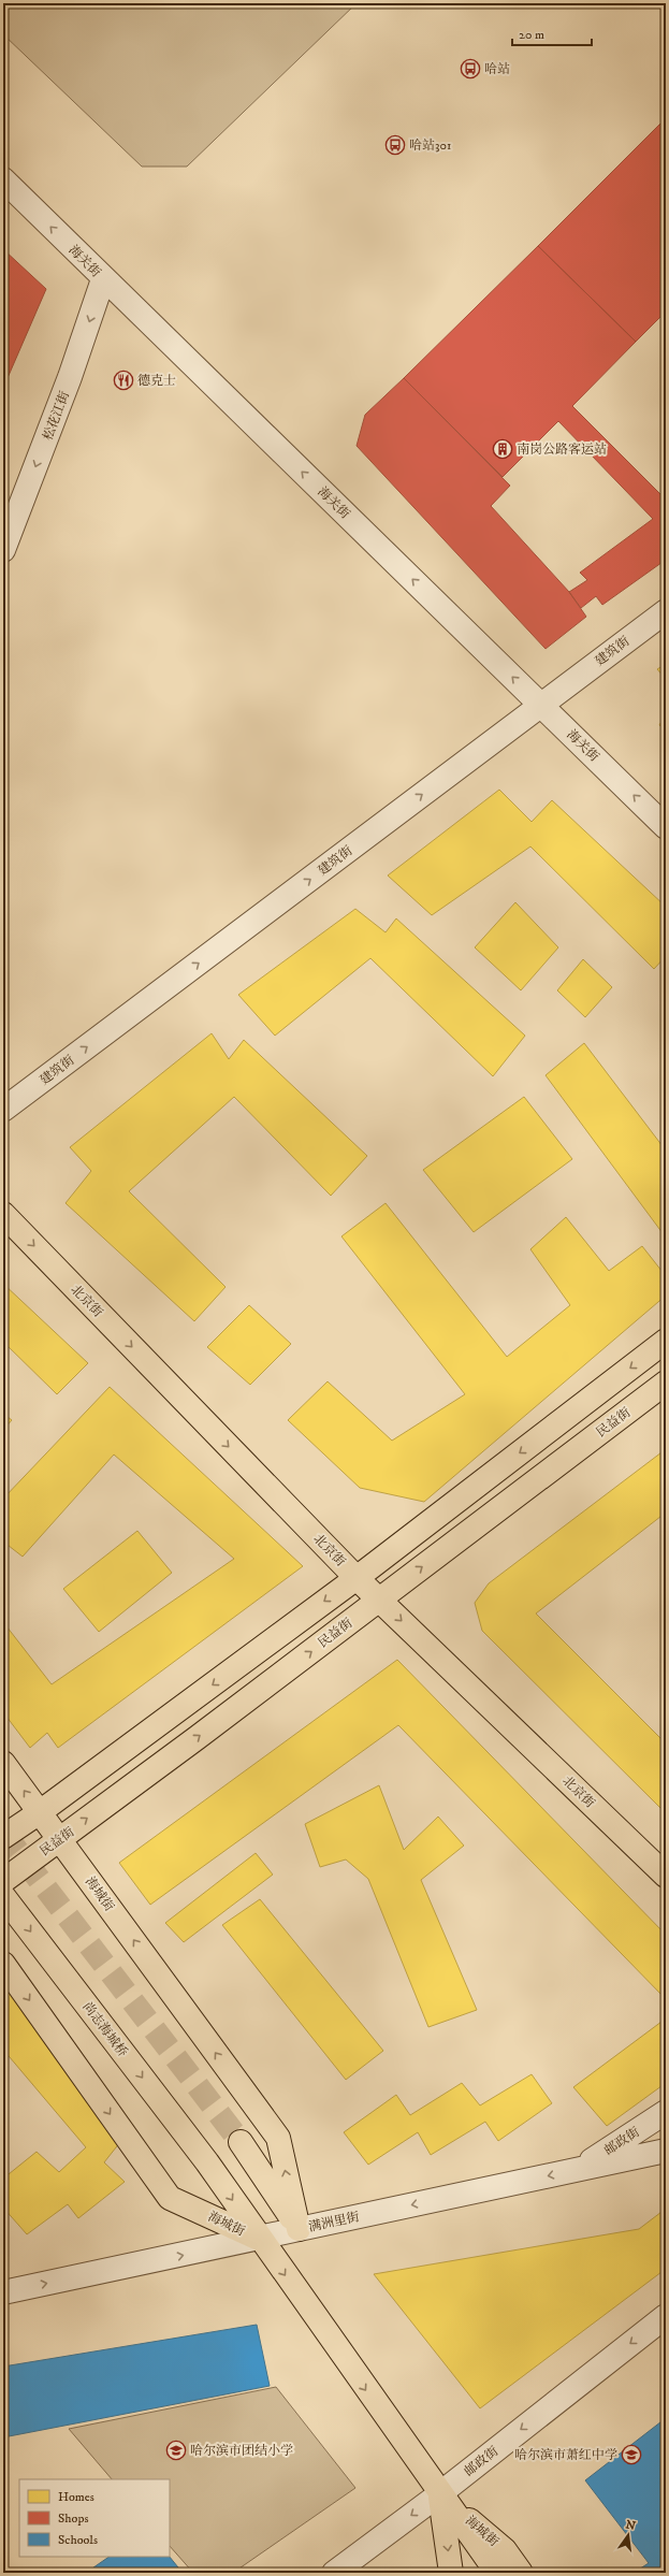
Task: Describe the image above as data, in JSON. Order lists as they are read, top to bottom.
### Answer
{
  "streets": {
    "main road": [
      "北京街",
      "民益街",
      "海城街",
      "尚志海城桥"
    ],
    "street": [
      "海关街",
      "松花江街",
      "建筑街",
      "邮政街",
      "满洲里街"
    ]
  },
  "crossings": [
    ["海关街", "松花江街"],
    ["海关街", "建筑街"],
    ["北京街", "民益街"],
    ["民益街", "海城街"],
    ["海城街", "尚志海城桥"],
    ["海城街", "邮政街"],
    ["海城街", "满洲里街"],
    ["尚志海城桥", "满洲里街"],
    ["邮政街", "满洲里街"]
  ],
  "one_way": [
    "海关街",
    "松花江街",
    "建筑街",
    "北京街",
    "尚志海城桥",
    "邮政街"
  ],
  "places": {
    "bus stop": ["哈站", "哈站301"],
    "restaurant": ["德克士"],
    "building": ["南岗公路客运站"],
    "school or university": ["哈尔滨市团结小学", "哈尔滨市萧红中学"]
  },
  "legend": ["Homes", "Shops", "Schools"],
  "scale_bar": "20 m",
  "north": "top"
}
